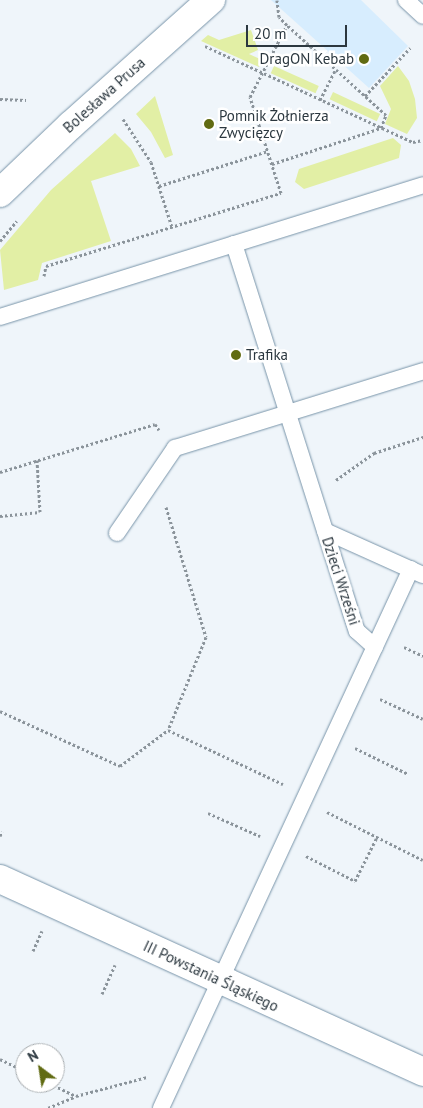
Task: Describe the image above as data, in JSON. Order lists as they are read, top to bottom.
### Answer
{
  "streets": {
    "street": ["Bolesława Prusa", "III Powstania Śląskiego"],
    "lane": ["Dzieci Wrześni"]
  },
  "places": ["DragON Kebab", "Pomnik Żołnierza Zwycięzcy", "Trafika"],
  "scale_bar": "20 m",
  "north": "top left"
}
